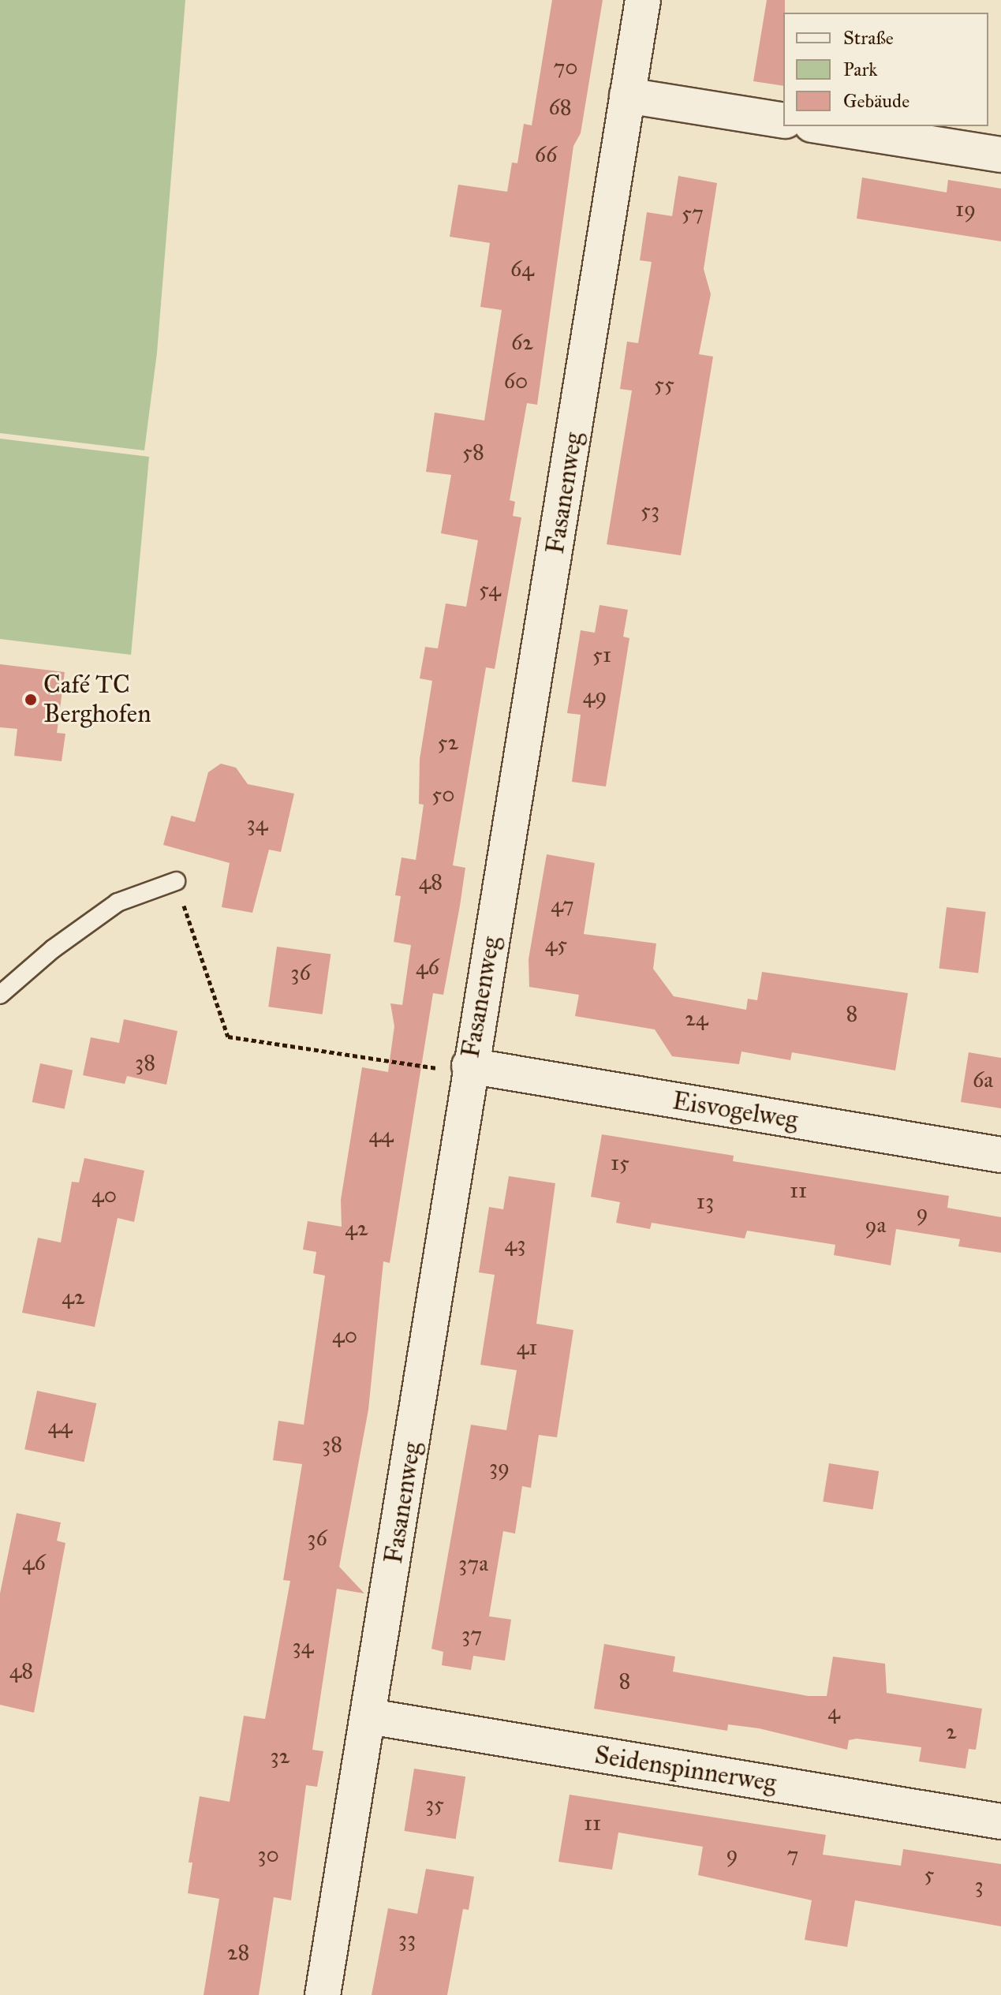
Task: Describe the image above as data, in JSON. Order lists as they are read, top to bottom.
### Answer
{
  "streets": {
    "street": ["Fasanenweg", "Eisvogelweg", "Seidenspinnerweg"]
  },
  "crossings": [
    ["Fasanenweg", "Eisvogelweg"],
    ["Fasanenweg", "Seidenspinnerweg"]
  ],
  "places": ["Café TC Berghofen"],
  "house_numbers": [
    "70",
    "68",
    "66",
    "19",
    "57",
    "64",
    "62",
    "60",
    "55",
    "58",
    "53",
    "54",
    "51",
    "49",
    "52",
    "50",
    "34",
    "48",
    "47",
    "45",
    "46",
    "36",
    "8",
    "24",
    "38",
    "6a",
    "44",
    "15",
    "11",
    "40",
    "13",
    "9",
    "9a",
    "42",
    "43",
    "42",
    "40",
    "41",
    "44",
    "38",
    "39",
    "36",
    "46",
    "37a",
    "37",
    "34",
    "48",
    "8",
    "4",
    "2",
    "32",
    "35",
    "11",
    "9",
    "30",
    "7",
    "5",
    "3",
    "33",
    "28"
  ],
  "legend": ["Straße", "Park", "Gebäude"]
}
